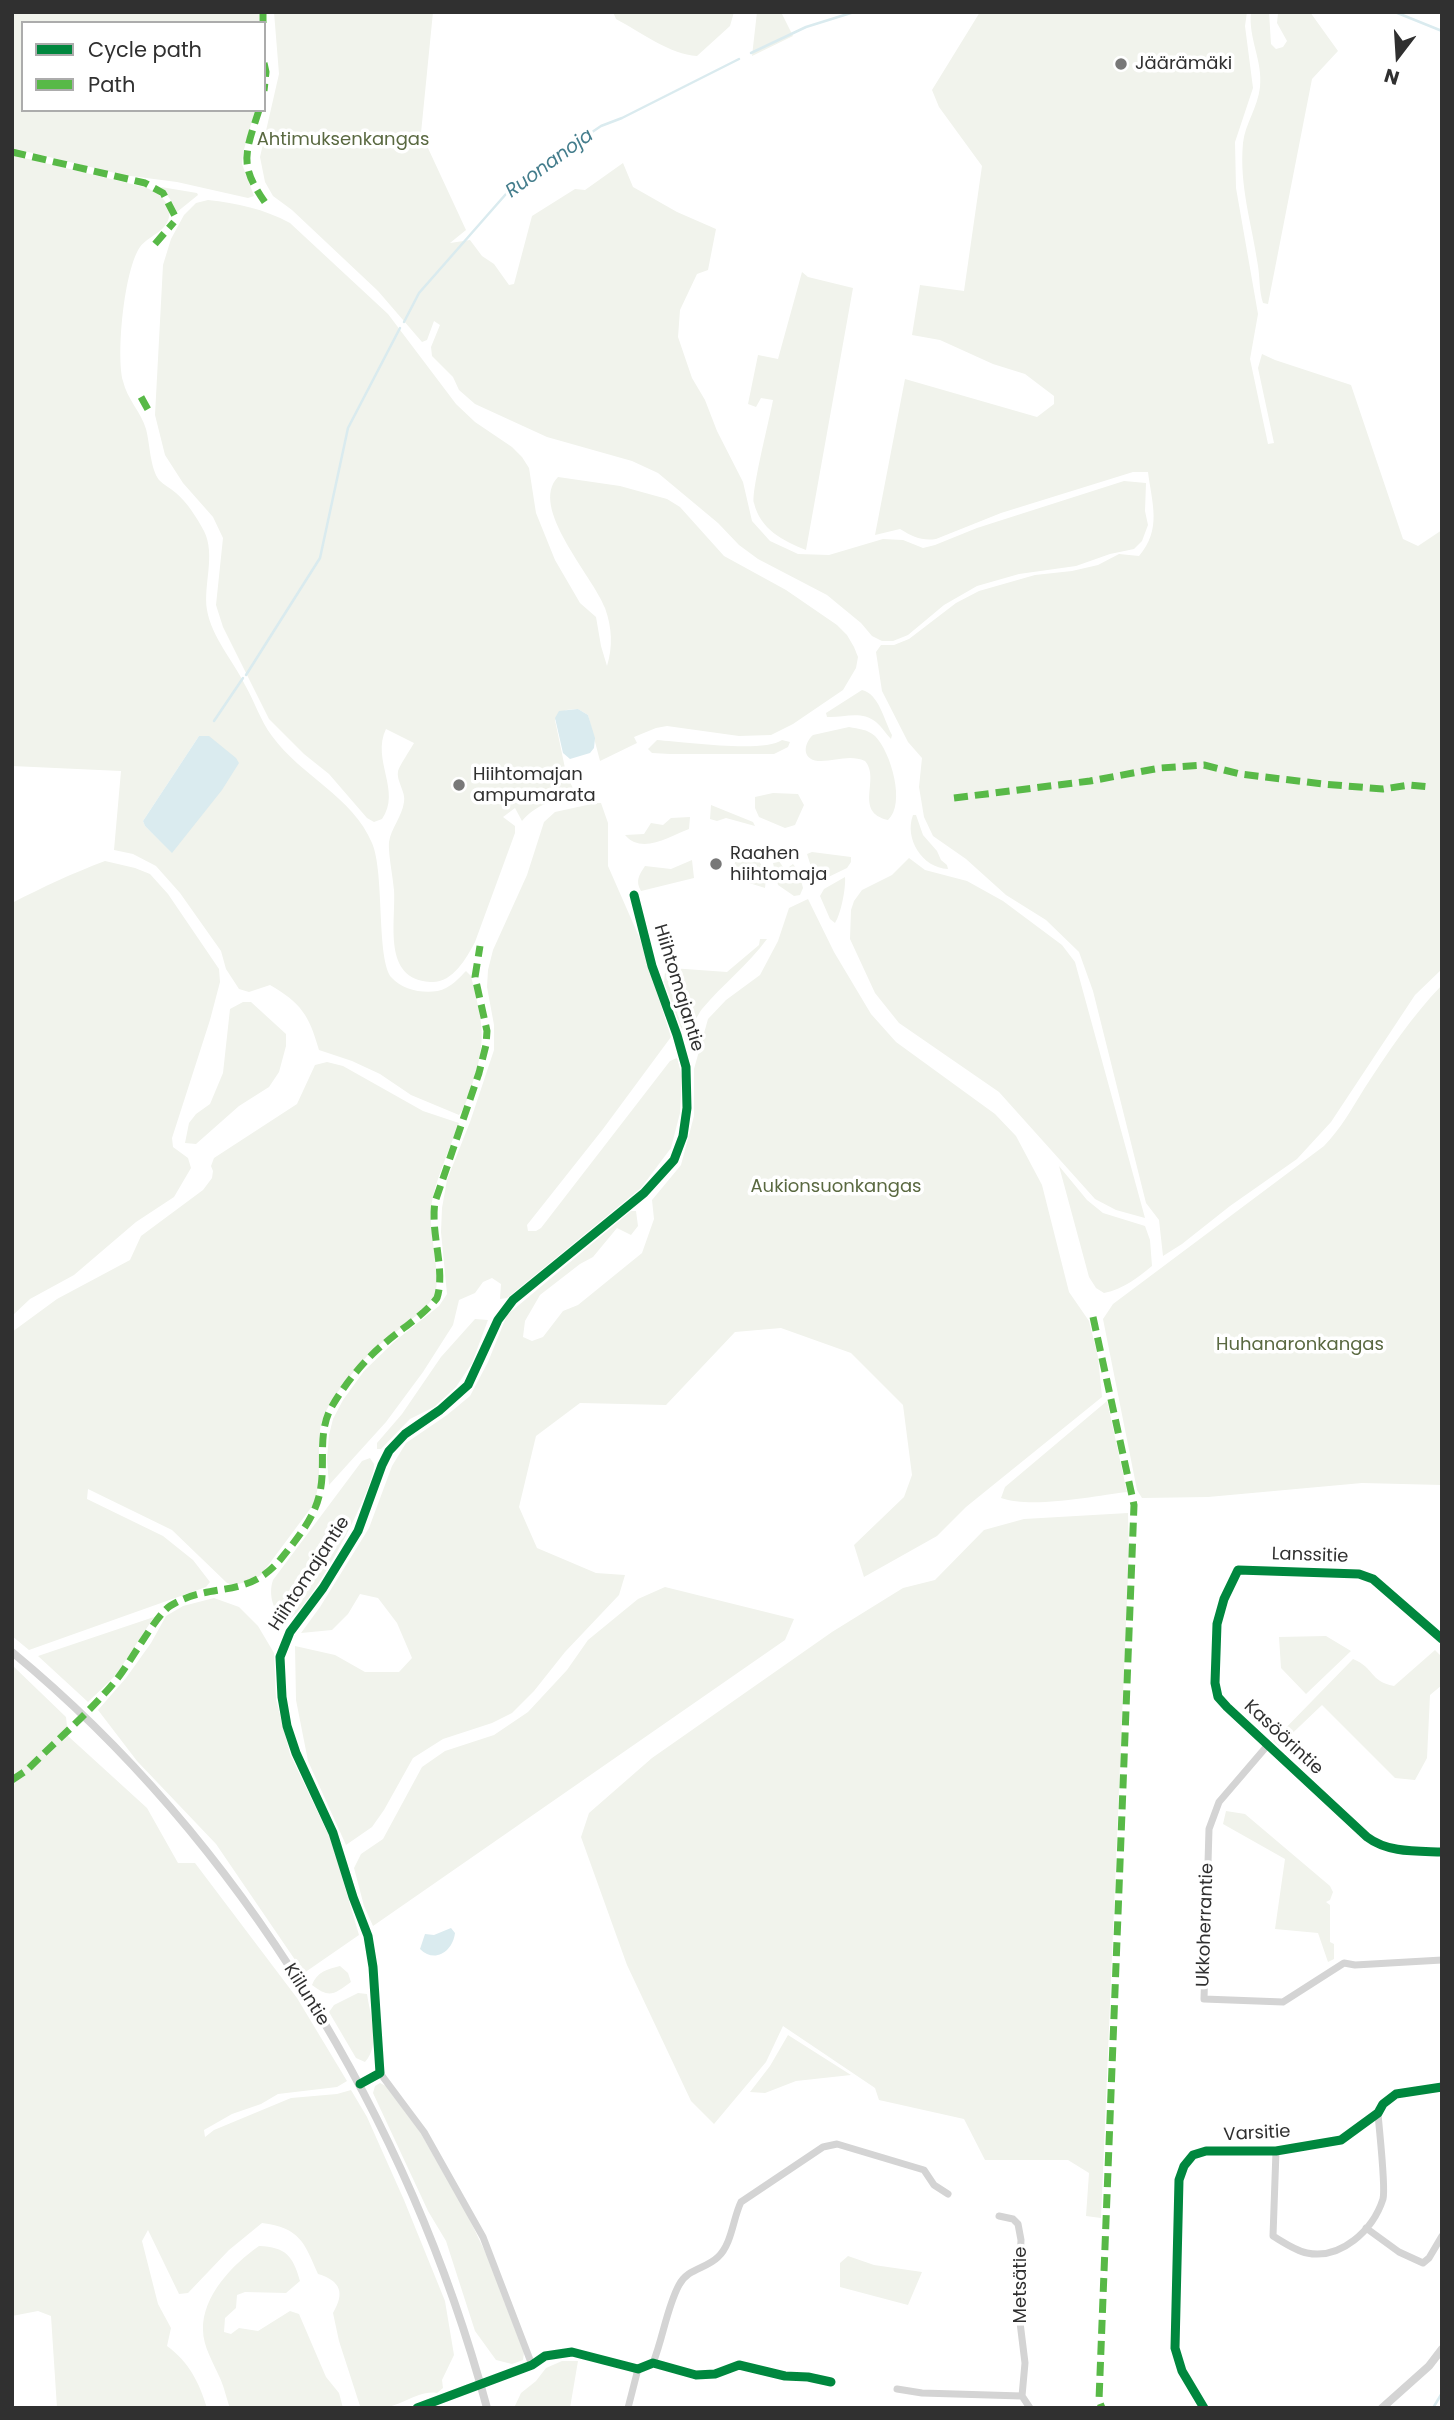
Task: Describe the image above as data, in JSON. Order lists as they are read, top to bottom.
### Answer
{
  "streets": {
    "street": [
      "Hiihtomajantie",
      "Lanssitie",
      "Kasöörintie",
      "Ukkoherrantie",
      "Kiiluntie",
      "Varsitie",
      "Metsätie"
    ]
  },
  "crossings": [
    ["Lanssitie", "Kasöörintie"],
    ["Kasöörintie", "Ukkoherrantie"]
  ],
  "water": ["Ruonanoja"],
  "parks": ["Ahtimuksenkangas", "Aukionsuonkangas", "Huhanaronkangas"],
  "places": ["Jäärämäki", "Hiihtomajan ampumarata", "Raahen hiihtomaja"],
  "legend": ["Cycle path", "Path"],
  "north": "bottom"
}
